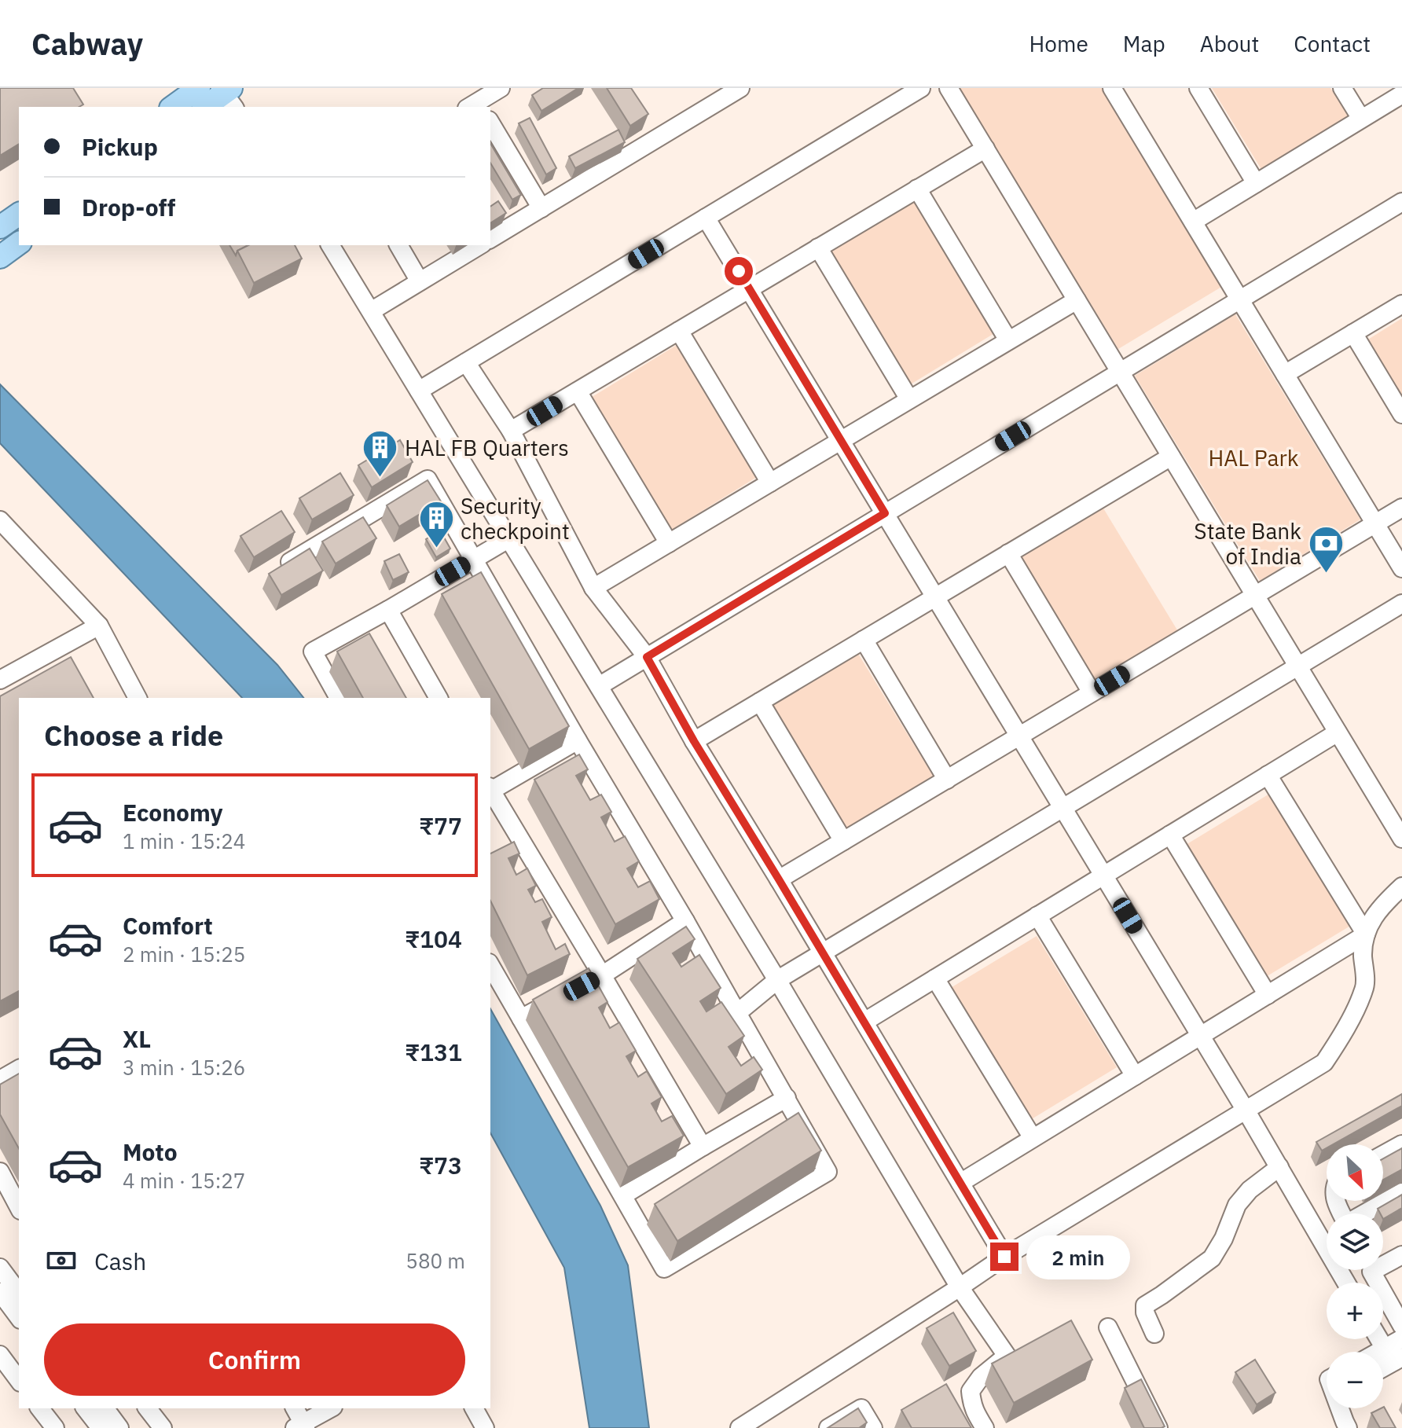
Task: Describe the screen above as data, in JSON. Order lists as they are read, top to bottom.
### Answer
{
  "parks": ["HAL Park"],
  "places": {
    "building": ["HAL FB Quarters", "Security checkpoint"],
    "bank": ["State Bank of India"]
  },
  "north": "bottom right",
  "page": {
    "header": "Cabway",
    "nav": [
      "Home",
      "Map",
      "About",
      "Contact"
    ],
    "banner": ["Pickup", "Drop-off"],
    "heading": "Choose a ride",
    "list": [
      {
        "name": "Economy",
        "note": "1 min · 15:24",
        "value": "₹77"
      },
      {
        "name": "Comfort",
        "note": "2 min · 15:25",
        "value": "₹104"
      },
      {
        "name": "XL",
        "note": "3 min · 15:26",
        "value": "₹131"
      },
      {
        "name": "Moto",
        "note": "4 min · 15:27",
        "value": "₹73"
      }
    ],
    "map_buttons": ["+", "−"],
    "pay": ["Cash", "580 m"],
    "bubble": "2 min",
    "buttons": "Confirm"
  }
}
